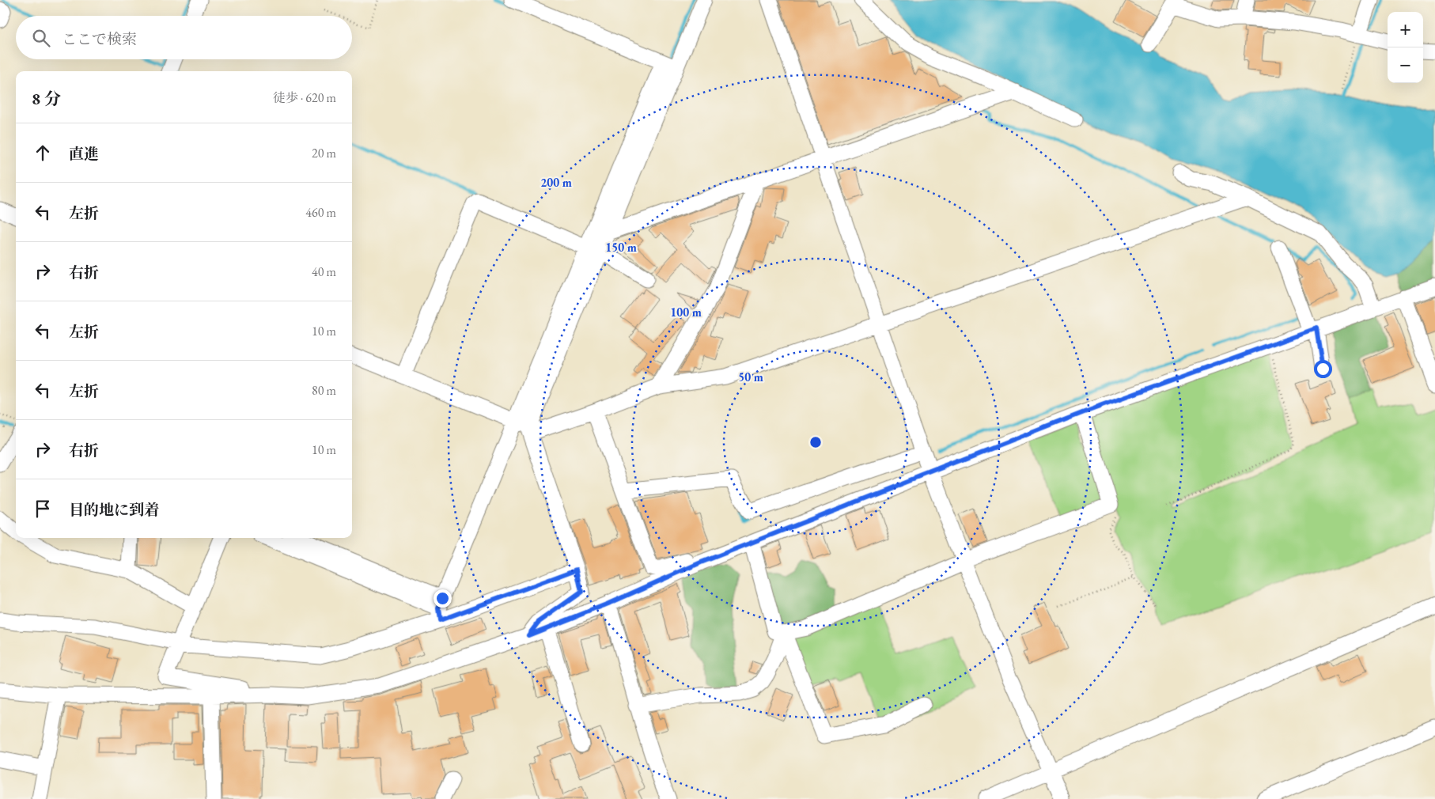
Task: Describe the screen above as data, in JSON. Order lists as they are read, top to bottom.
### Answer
{
  "page": {
    "map_buttons": ["+", "−"],
    "search": "ここで検索",
    "heading": ["8 分", "徒歩 · 620 m"],
    "list": [
      ["直進", "20 m"],
      ["左折", "460 m"],
      ["右折", "40 m"],
      ["左折", "10 m"],
      ["左折", "80 m"],
      ["右折", "10 m"],
      "目的地に到着"
    ]
  },
  "rings": [
    "200 m",
    "150 m",
    "100 m",
    "50 m"
  ]
}
